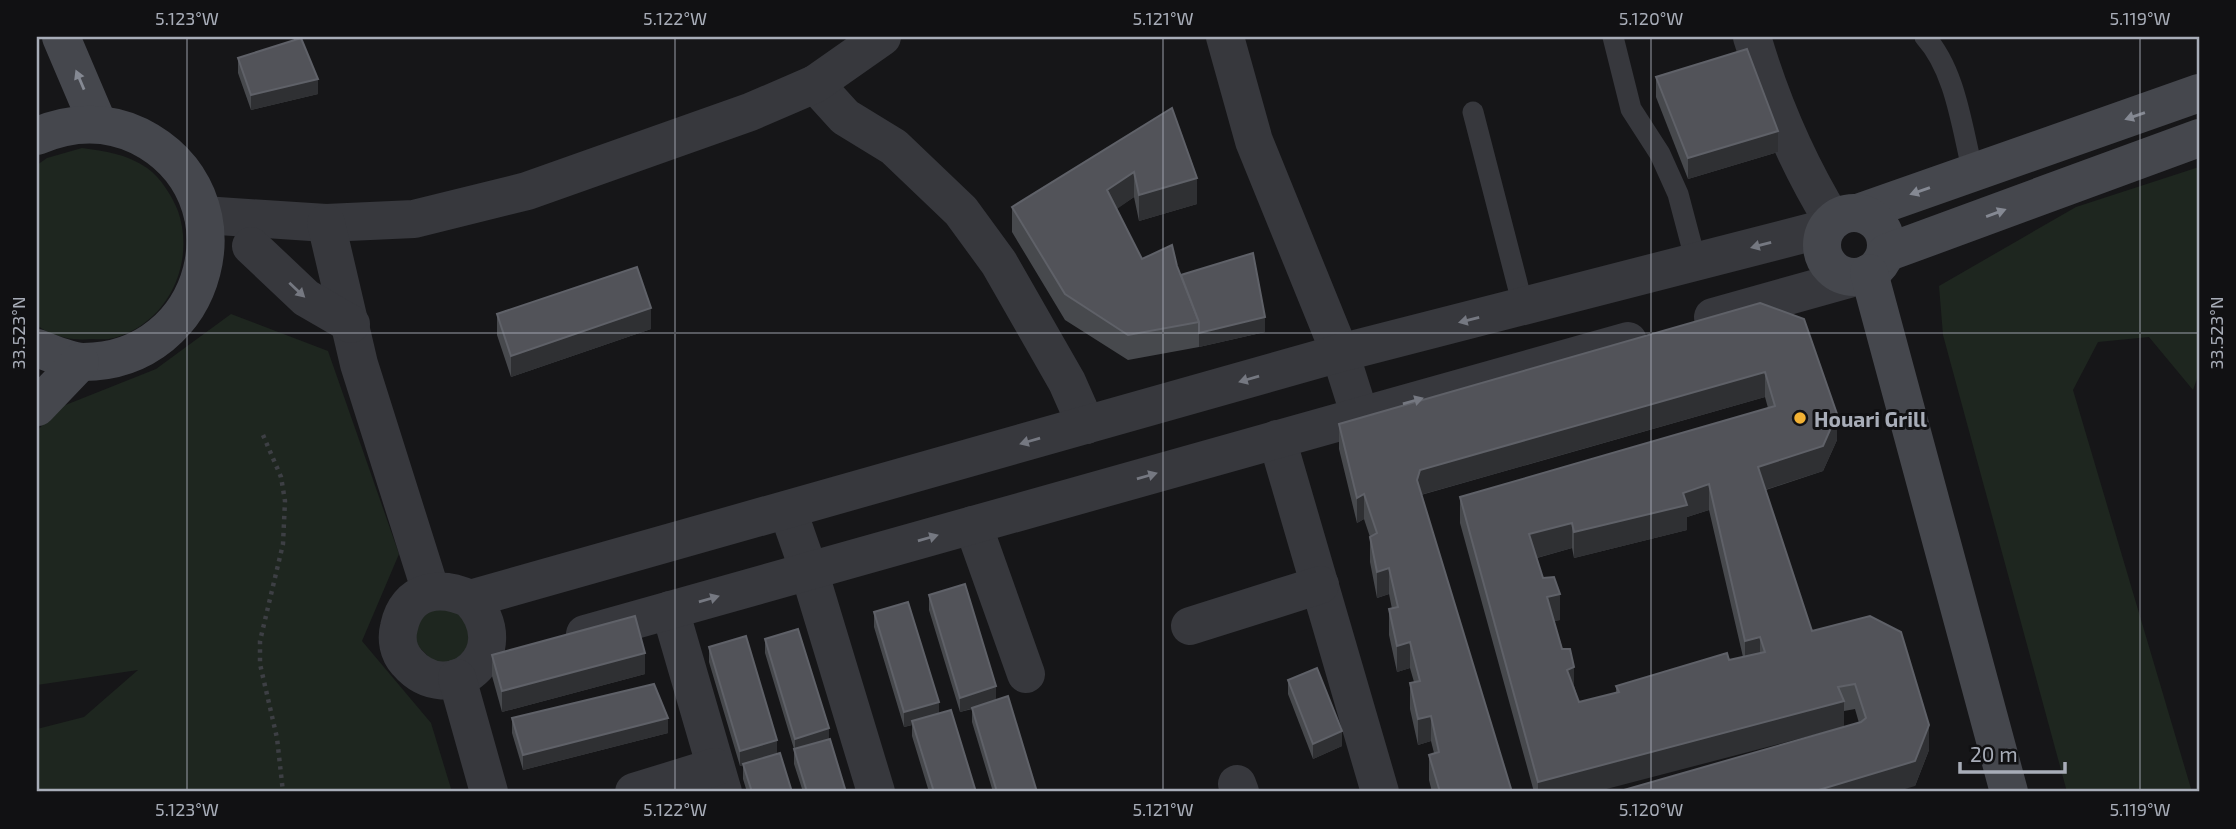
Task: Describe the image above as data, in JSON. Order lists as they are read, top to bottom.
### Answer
{
  "places": ["Houari Grill"],
  "scale_bar": "20 m",
  "coordinates": [
    "5.123°W",
    "5.122°W",
    "5.121°W",
    "5.120°W",
    "5.119°W",
    "33.523°N"
  ]
}
